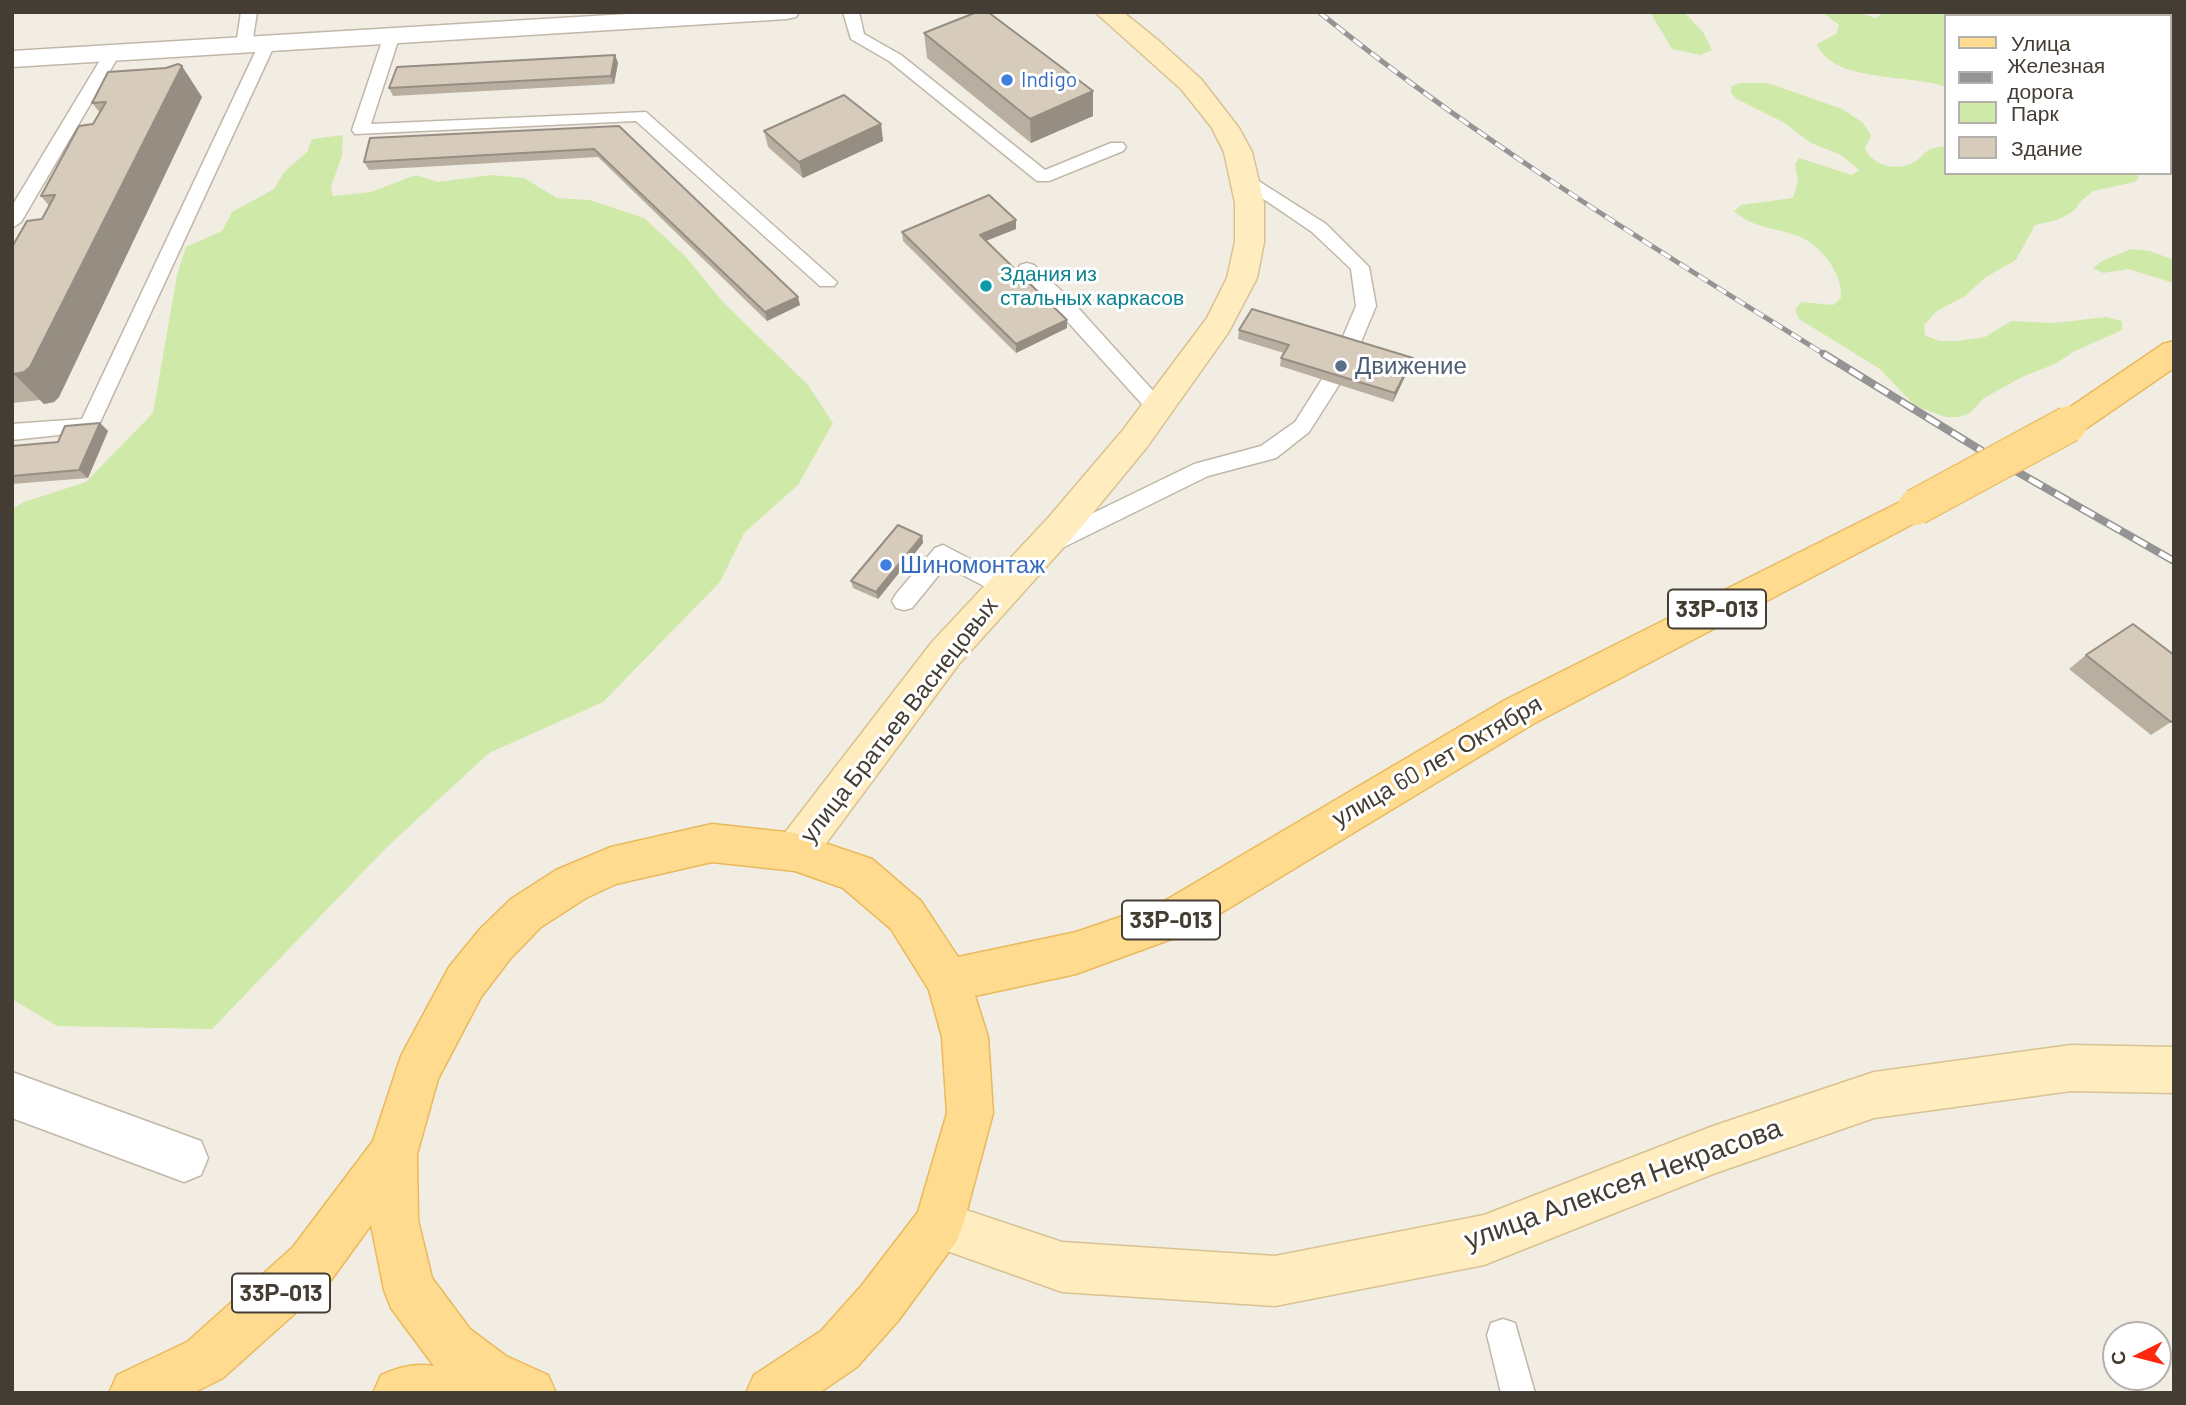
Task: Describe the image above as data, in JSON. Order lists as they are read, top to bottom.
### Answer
{
  "streets": {
    "main road": [
      "33Р-013",
      "улица Братьев Васнецовых",
      "улица 60 лет Октября",
      "улица Алексея Некрасова"
    ]
  },
  "places": [
    "Indigo",
    "Здания из стальных каркасов",
    "Движение",
    "Шиномонтаж"
  ],
  "legend": [
    "Улица",
    "Железная дорога",
    "Парк",
    "Здание"
  ],
  "north": "left"
}
